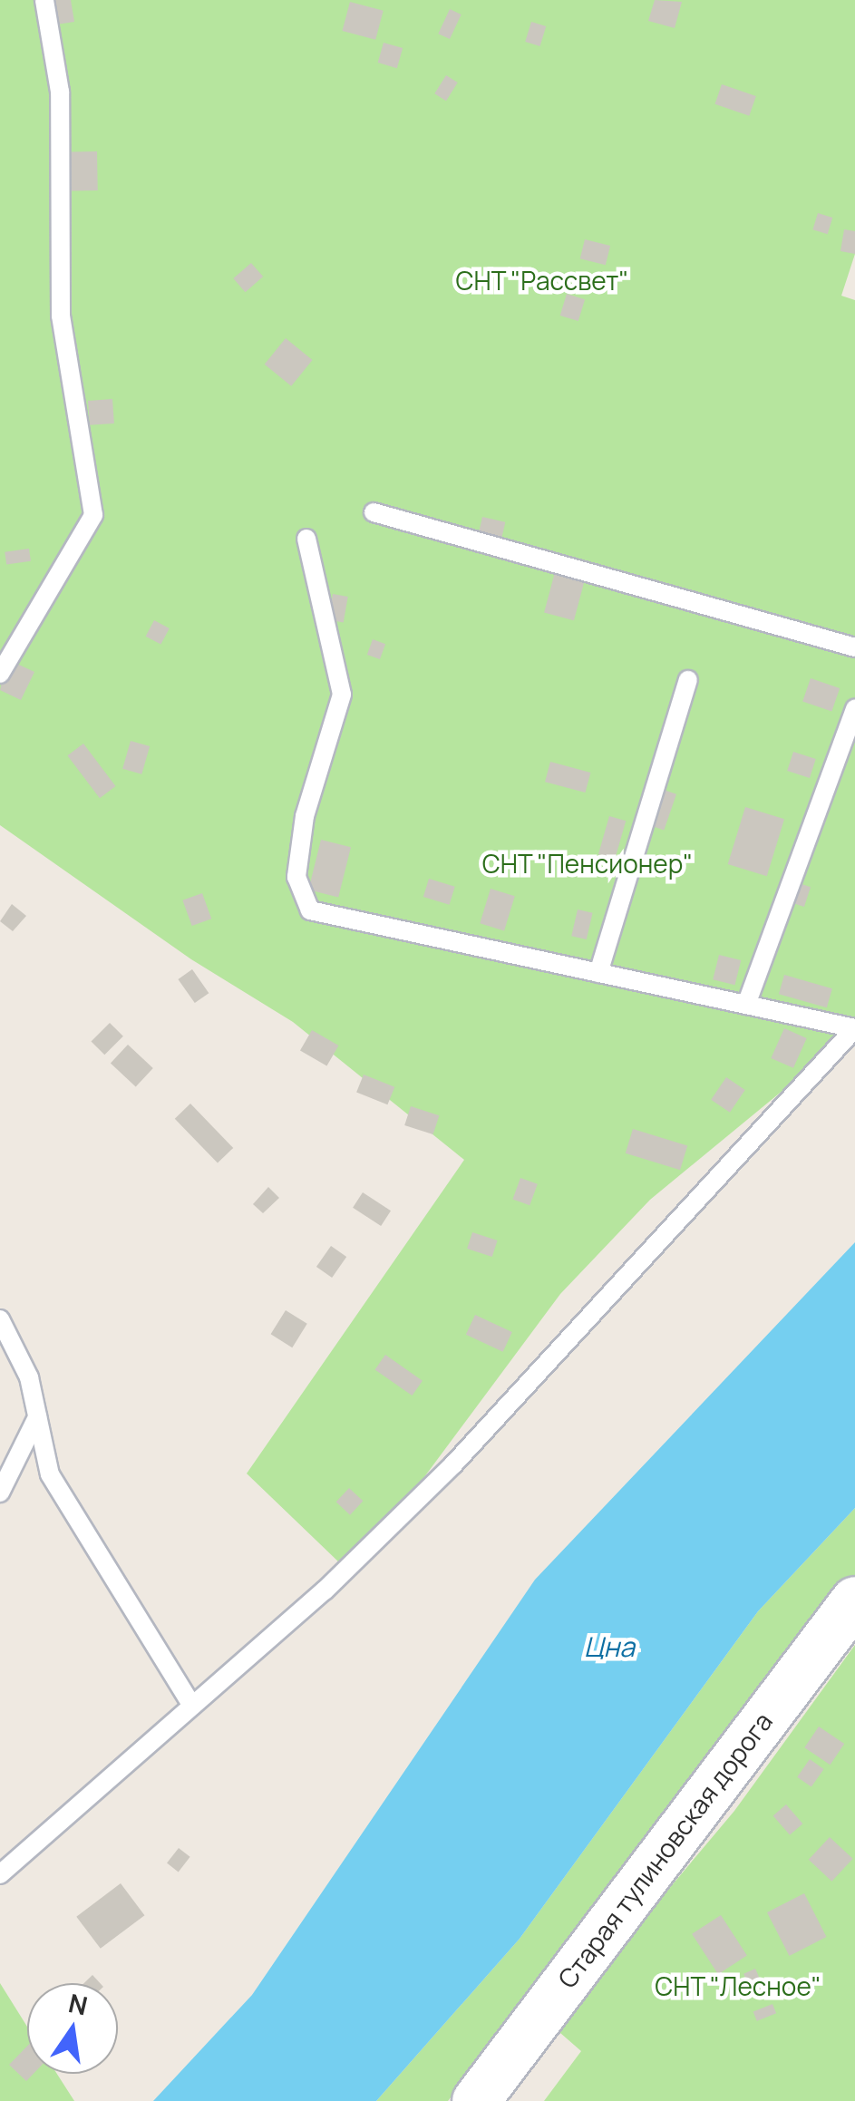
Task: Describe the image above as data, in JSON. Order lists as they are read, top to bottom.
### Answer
{
  "streets": {
    "street": ["Старая тулиновская дорога"]
  },
  "water": ["Цна"],
  "parks": ["СНТ \"Рассвет\"", "СНТ \"Пенсионер\"", "СНТ \"Лесное\""],
  "north": "top"
}
